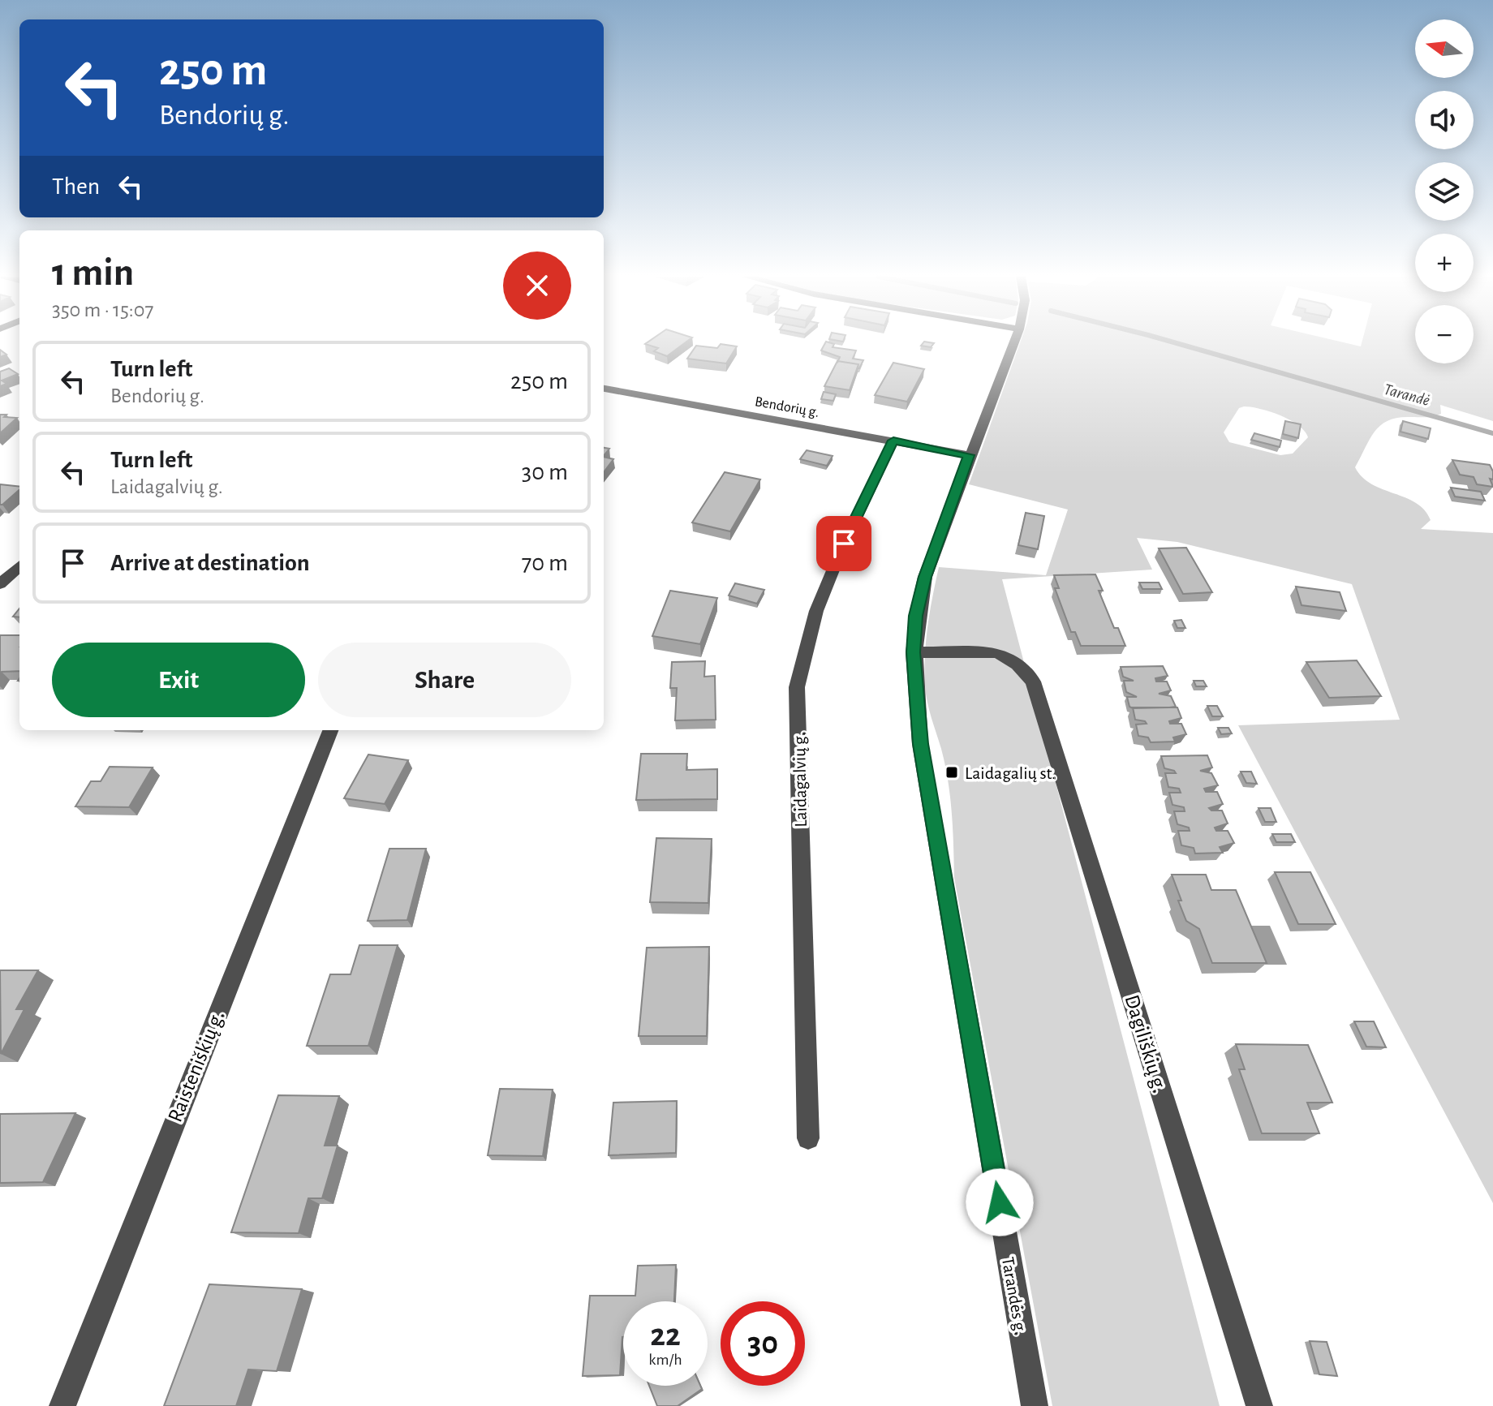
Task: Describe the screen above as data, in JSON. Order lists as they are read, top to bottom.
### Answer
{
  "streets": {
    "street": [
      "Bendorių g.",
      "Laidagalvių g.",
      "Dagiliškių g.",
      "Raisteniškių g.",
      "Tarandės g."
    ]
  },
  "crossings": [
    ["Bendorių g.", "Laidagalvių g."],
    ["Bendorių g.", "Tarandės g."],
    ["Dagiliškių g.", "Tarandės g."]
  ],
  "water": ["Tarandė"],
  "places": {
    "transit": ["Laidagalių st."]
  },
  "north": "left",
  "page": {
    "map_buttons": ["+", "−"],
    "turn": ["250 m", "Bendorių g."],
    "then": "Then",
    "heading": ["1 min", "350 m · 15:07"],
    "list": [
      {
        "name": "Turn left",
        "note": "Bendorių g.",
        "value": "250 m"
      },
      {
        "name": "Turn left",
        "note": "Laidagalvių g.",
        "value": "30 m"
      },
      {
        "name": "Arrive at destination",
        "value": "70 m"
      }
    ],
    "buttons": ["Exit", "Share"],
    "speed": "22 km/h",
    "limit": "30"
  }
}
